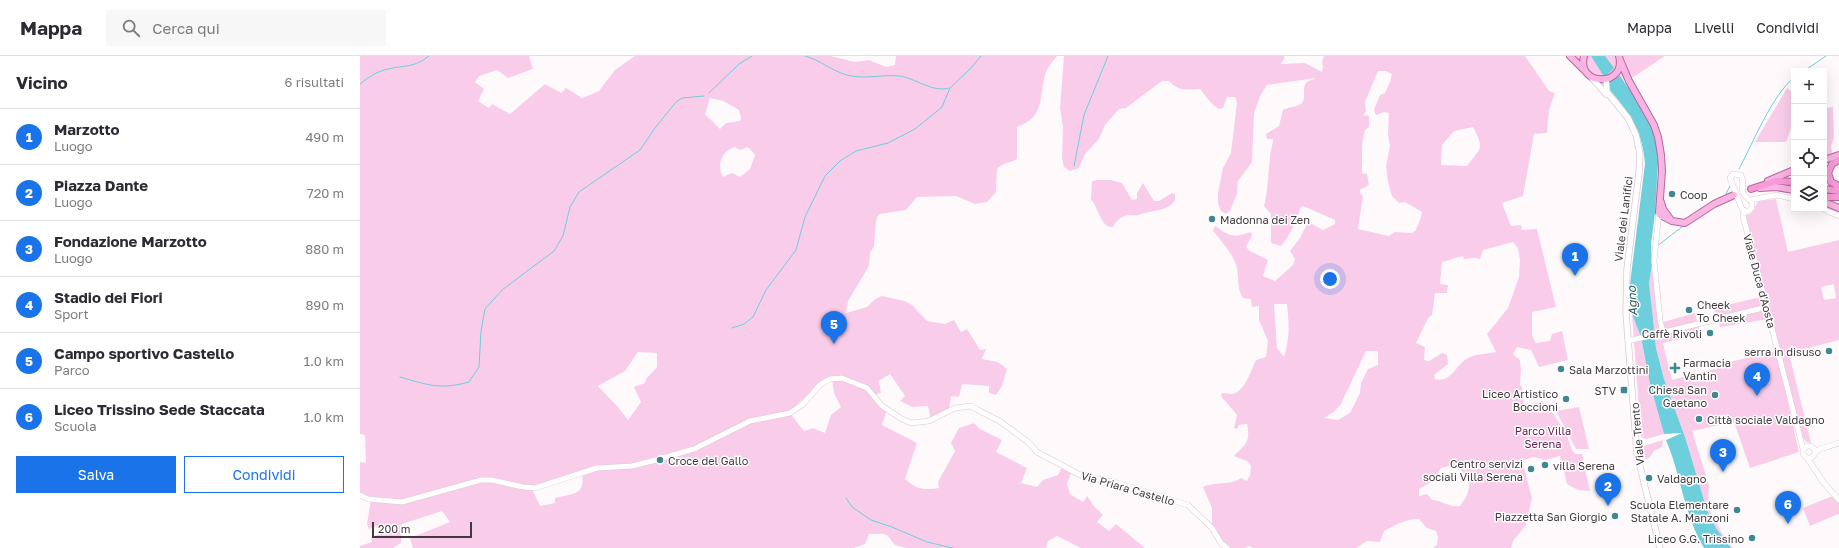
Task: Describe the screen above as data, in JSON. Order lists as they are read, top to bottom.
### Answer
{
  "streets": {
    "main road": ["Viale dei Lanifici", "Viale Trento"],
    "street": ["Viale Duca d'Aosta", "Via Priara Castello"]
  },
  "crossings": [
    ["Viale dei Lanifici", "Viale Trento"]
  ],
  "water": ["Agno"],
  "parks": ["Parco Villa Serena"],
  "places": {
    "other": [
      "Coop",
      "Madonna dei Zen",
      "Cheek To Cheek",
      "Caffè Rivoli",
      "serra in disuso",
      "Sala Marzottini",
      "Chiesa San Gaetano",
      "Liceo Artistico Boccioni",
      "Città sociale Valdagno",
      "Croce del Gallo",
      "villa Serena",
      "Centro servizi sociali Villa Serena",
      "Valdagno",
      "Scuola Elementare Statale A. Manzoni",
      "Piazzetta San Giorgio",
      "Liceo G.G. Trissino"
    ],
    "health": ["Farmacia Vantin"],
    "transit": ["STV"]
  },
  "scale_bar": "200 m",
  "page": {
    "header": "Mappa",
    "search": "Cerca qui",
    "nav": ["Mappa", "Livelli", "Condividi"],
    "heading": ["Vicino", "6 risultati"],
    "map_buttons": ["+", "−"],
    "list": [
      {
        "mark": "1",
        "name": "Marzotto",
        "note": "Luogo",
        "value": "490 m"
      },
      {
        "mark": "2",
        "name": "Piazza Dante",
        "note": "Luogo",
        "value": "720 m"
      },
      {
        "mark": "3",
        "name": "Fondazione Marzotto",
        "note": "Luogo",
        "value": "880 m"
      },
      {
        "mark": "4",
        "name": "Stadio dei Fiori",
        "note": "Sport",
        "value": "890 m"
      },
      {
        "mark": "5",
        "name": "Campo sportivo Castello",
        "note": "Parco",
        "value": "1.0 km"
      },
      {
        "mark": "6",
        "name": "Liceo Trissino Sede Staccata",
        "note": "Scuola",
        "value": "1.0 km"
      }
    ],
    "pins": [
      "1",
      "5",
      "4",
      "3",
      "2",
      "6"
    ],
    "buttons": ["Salva", "Condividi"],
    "scale": "200 m"
  }
}
